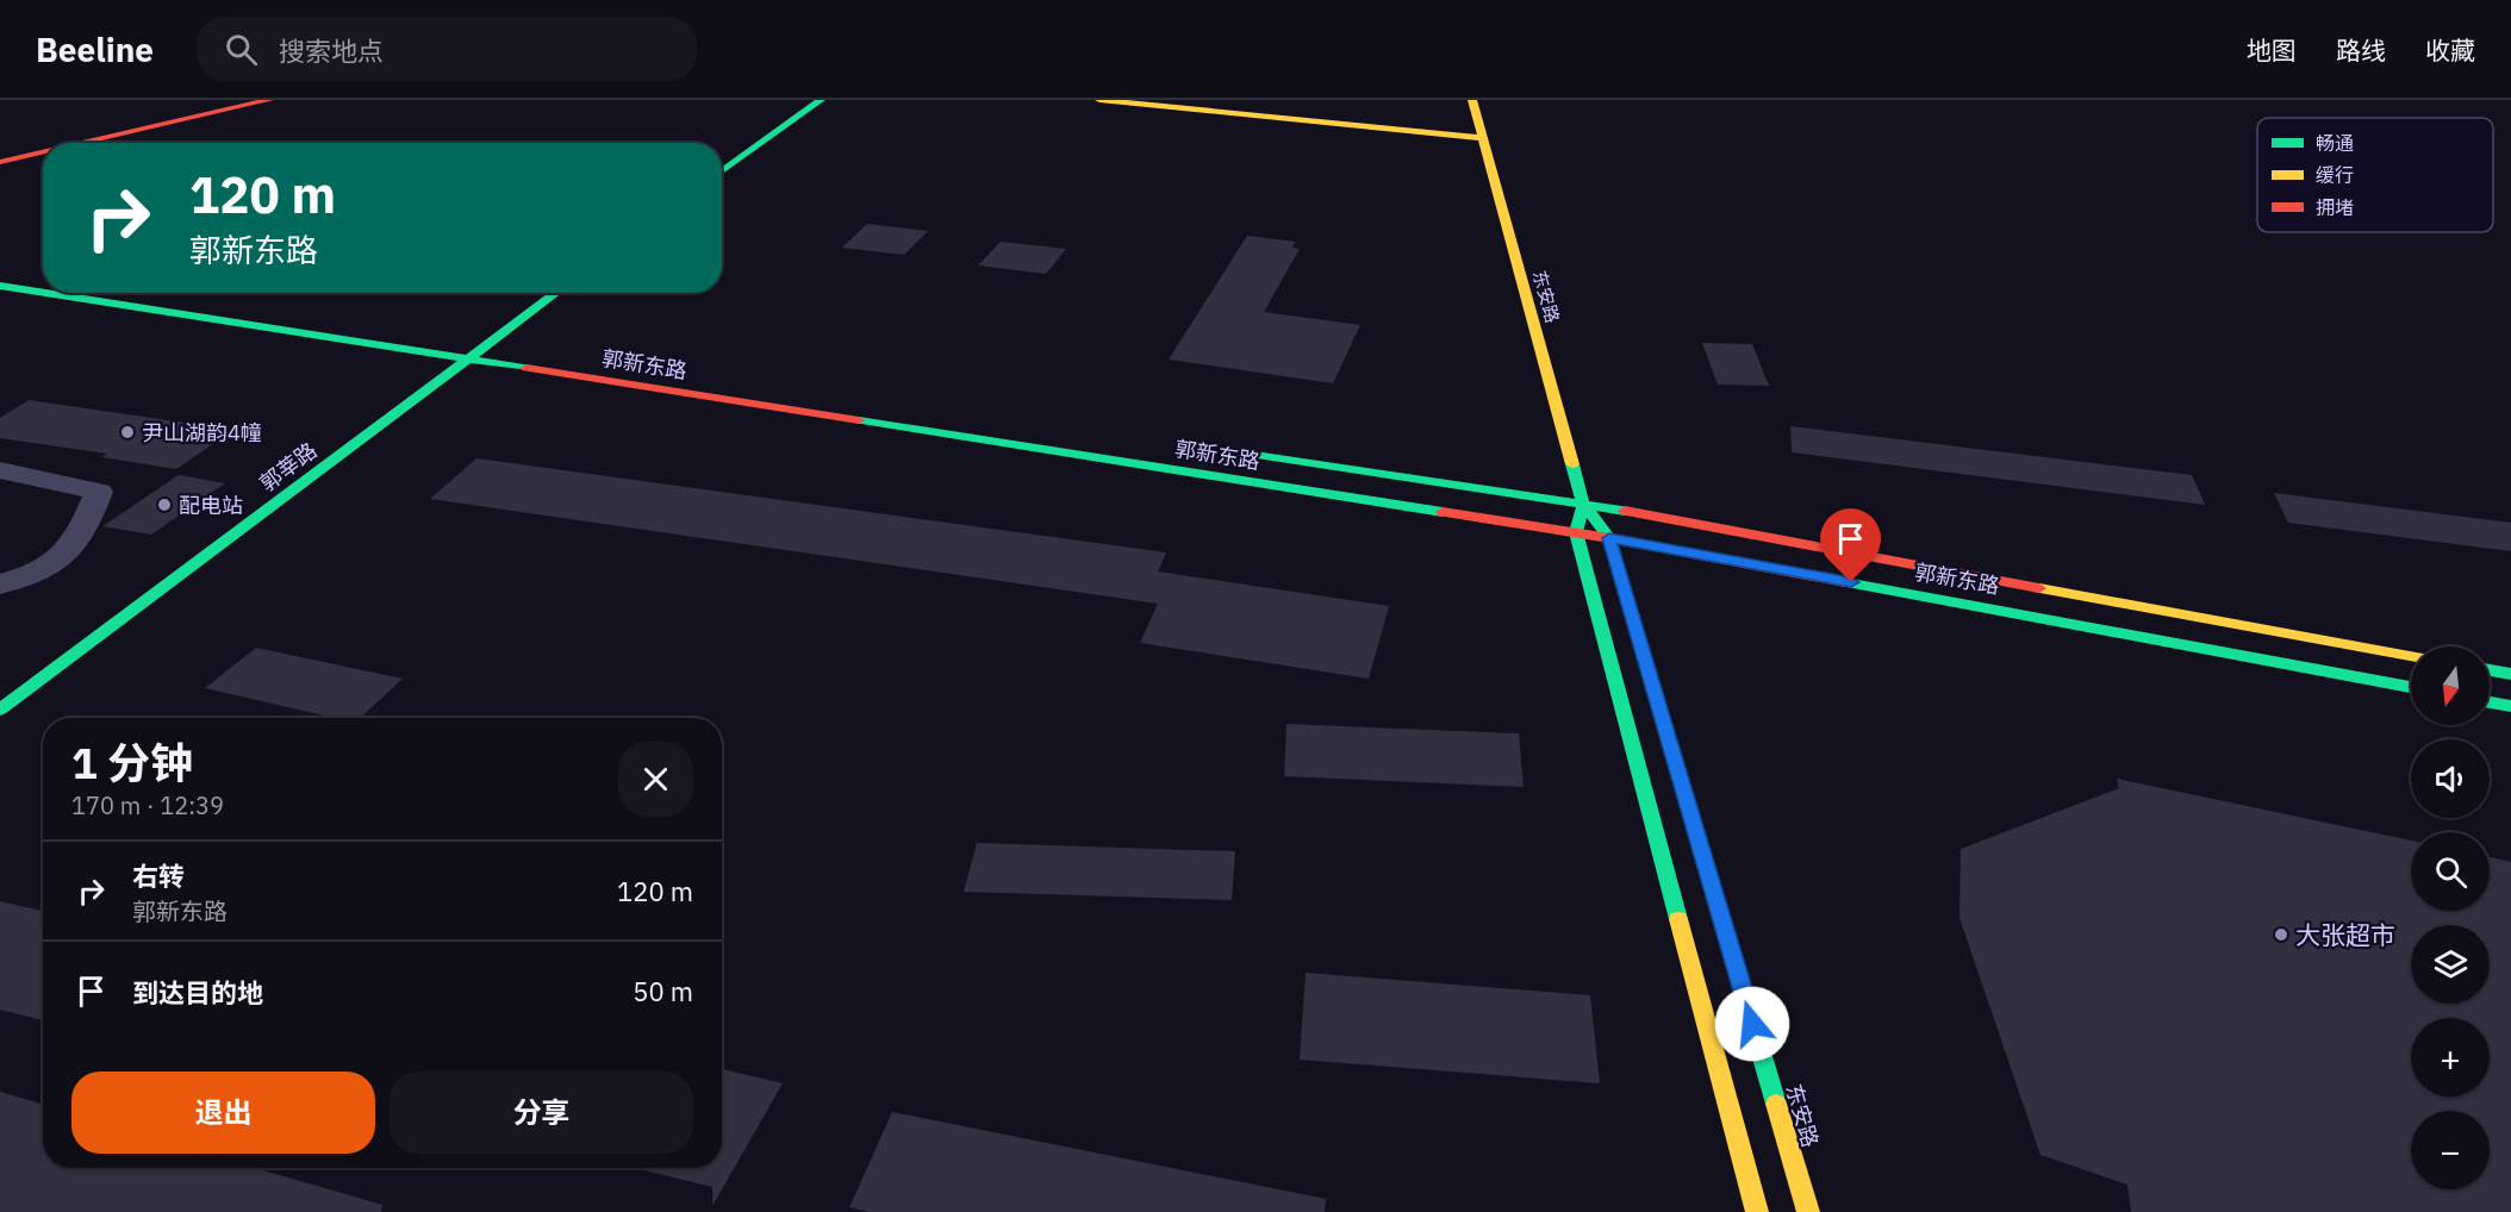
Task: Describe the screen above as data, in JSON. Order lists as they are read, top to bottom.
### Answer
{
  "streets": {
    "main road": ["东安路", "郭新东路", "郭莘路"]
  },
  "crossings": [
    ["东安路", "郭新东路"],
    ["郭新东路", "郭莘路"]
  ],
  "places": ["尹山湖韵4幢", "配电站", "大张超市"],
  "legend": ["畅通", "缓行", "拥堵"],
  "north": "bottom",
  "page": {
    "header": "Beeline",
    "search": "搜索地点",
    "nav": ["地图", "路线", "收藏"],
    "turn": ["120 m", "郭新东路"],
    "map_buttons": ["+", "−"],
    "heading": ["1 分钟", "170 m · 12:39"],
    "list": [
      {
        "name": "右转",
        "note": "郭新东路",
        "value": "120 m"
      },
      {
        "name": "到达目的地",
        "value": "50 m"
      }
    ],
    "buttons": ["退出", "分享"]
  }
}
